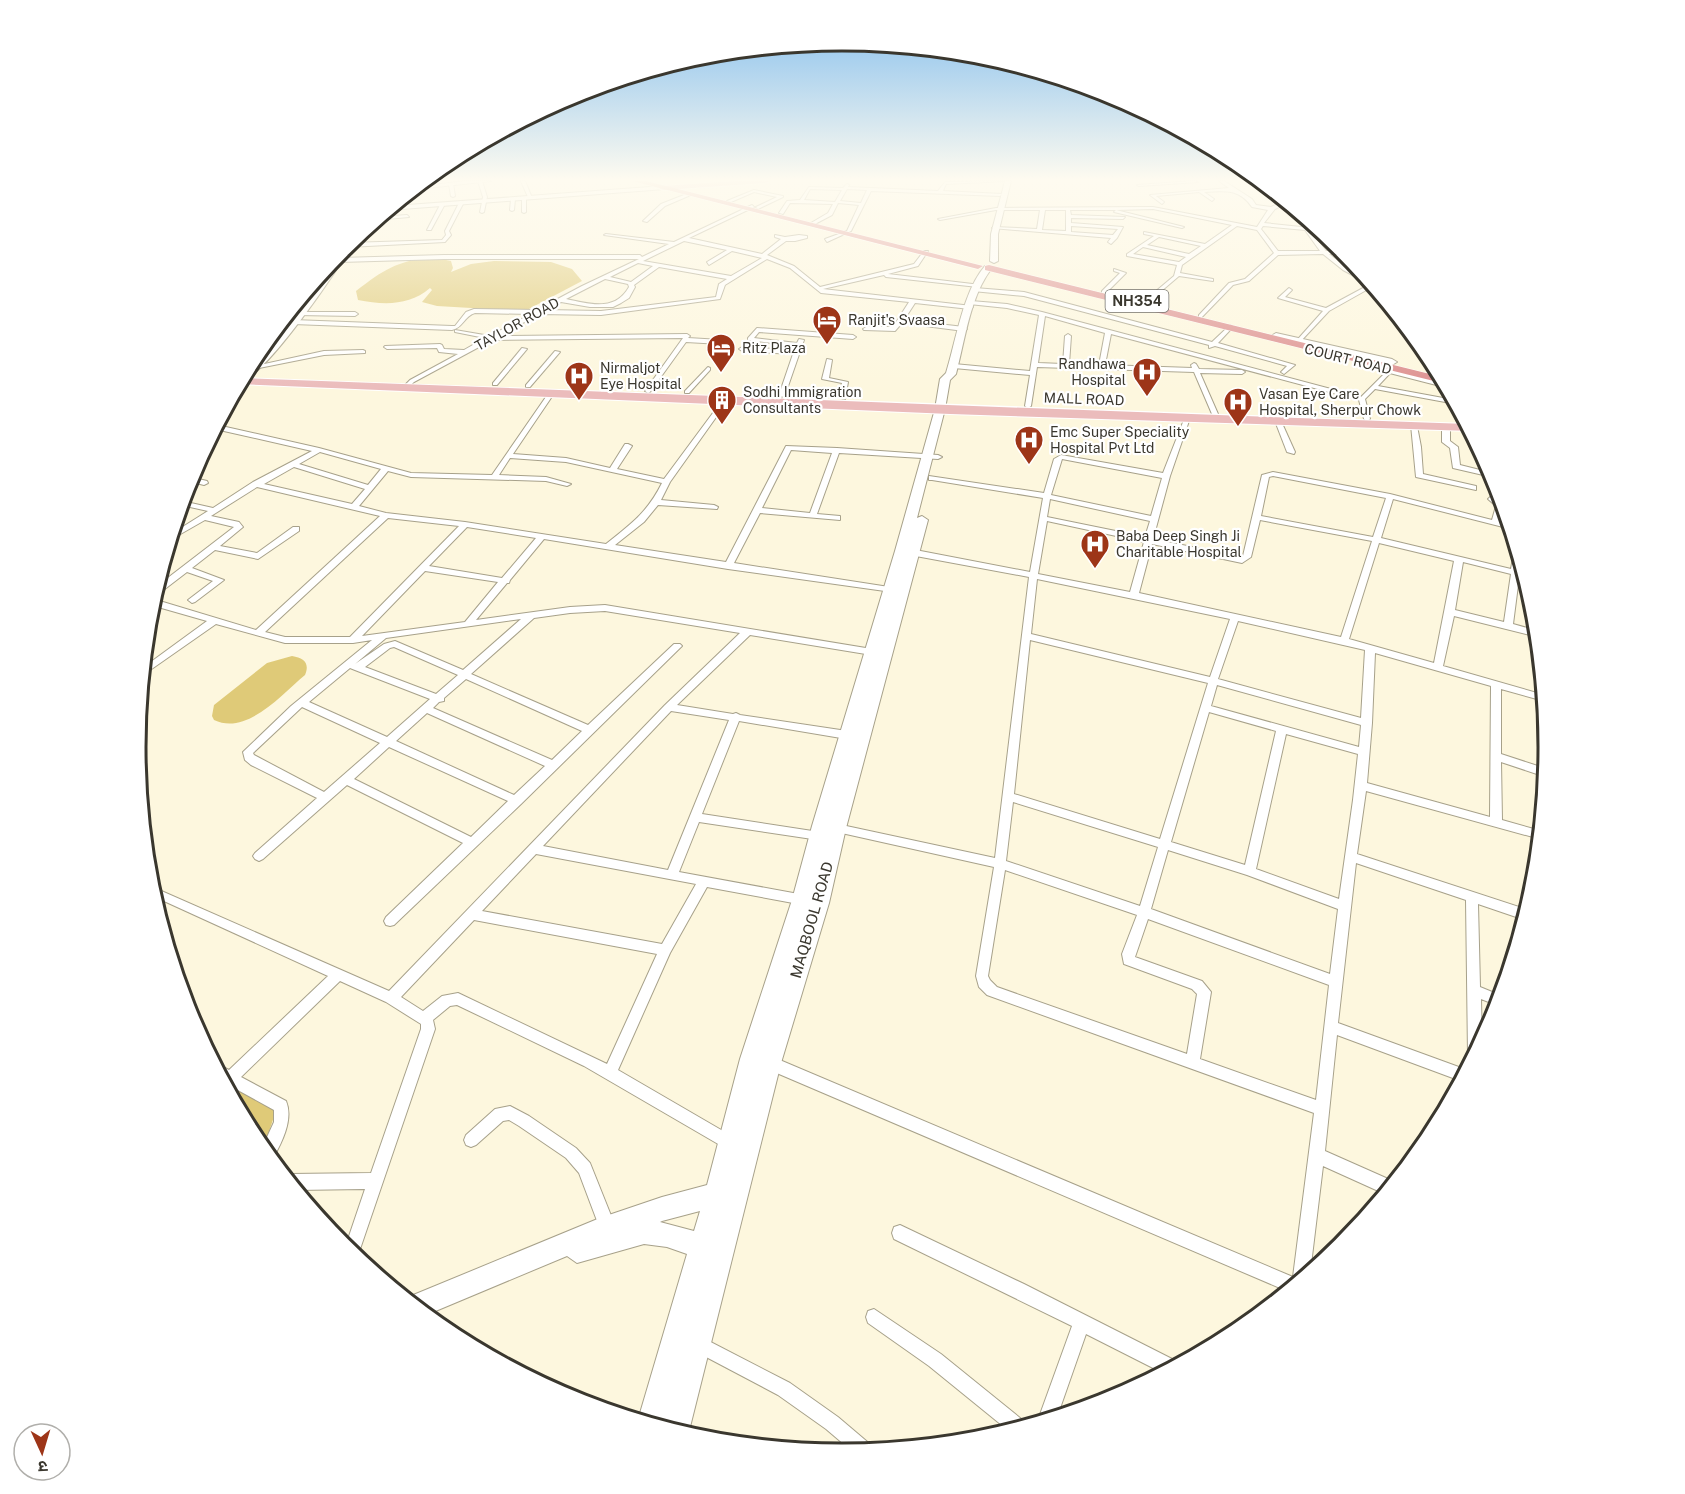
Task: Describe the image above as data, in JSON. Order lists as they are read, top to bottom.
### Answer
{
  "streets": {
    "highway": ["NH354"],
    "main road": ["COURT ROAD", "MALL ROAD", "MAQBOOL ROAD"],
    "street": ["TAYLOR ROAD"]
  },
  "crossings": [
    ["NH354", "COURT ROAD"],
    ["NH354", "MAQBOOL ROAD"],
    ["MALL ROAD", "MAQBOOL ROAD"]
  ],
  "places": {
    "hotel": ["Ranjit's Svaasa", "Ritz Plaza"],
    "hospital": [
      "Randhawa Hospital",
      "Nirmaljot Eye Hospital",
      "Vasan Eye Care Hospital, Sherpur Chowk",
      "Emc Super Speciality Hospital Pvt Ltd",
      "Baba Deep Singh Ji Charitable Hospital"
    ],
    "building": ["Sodhi Immigration Consultants"]
  },
  "north": "bottom"
}
